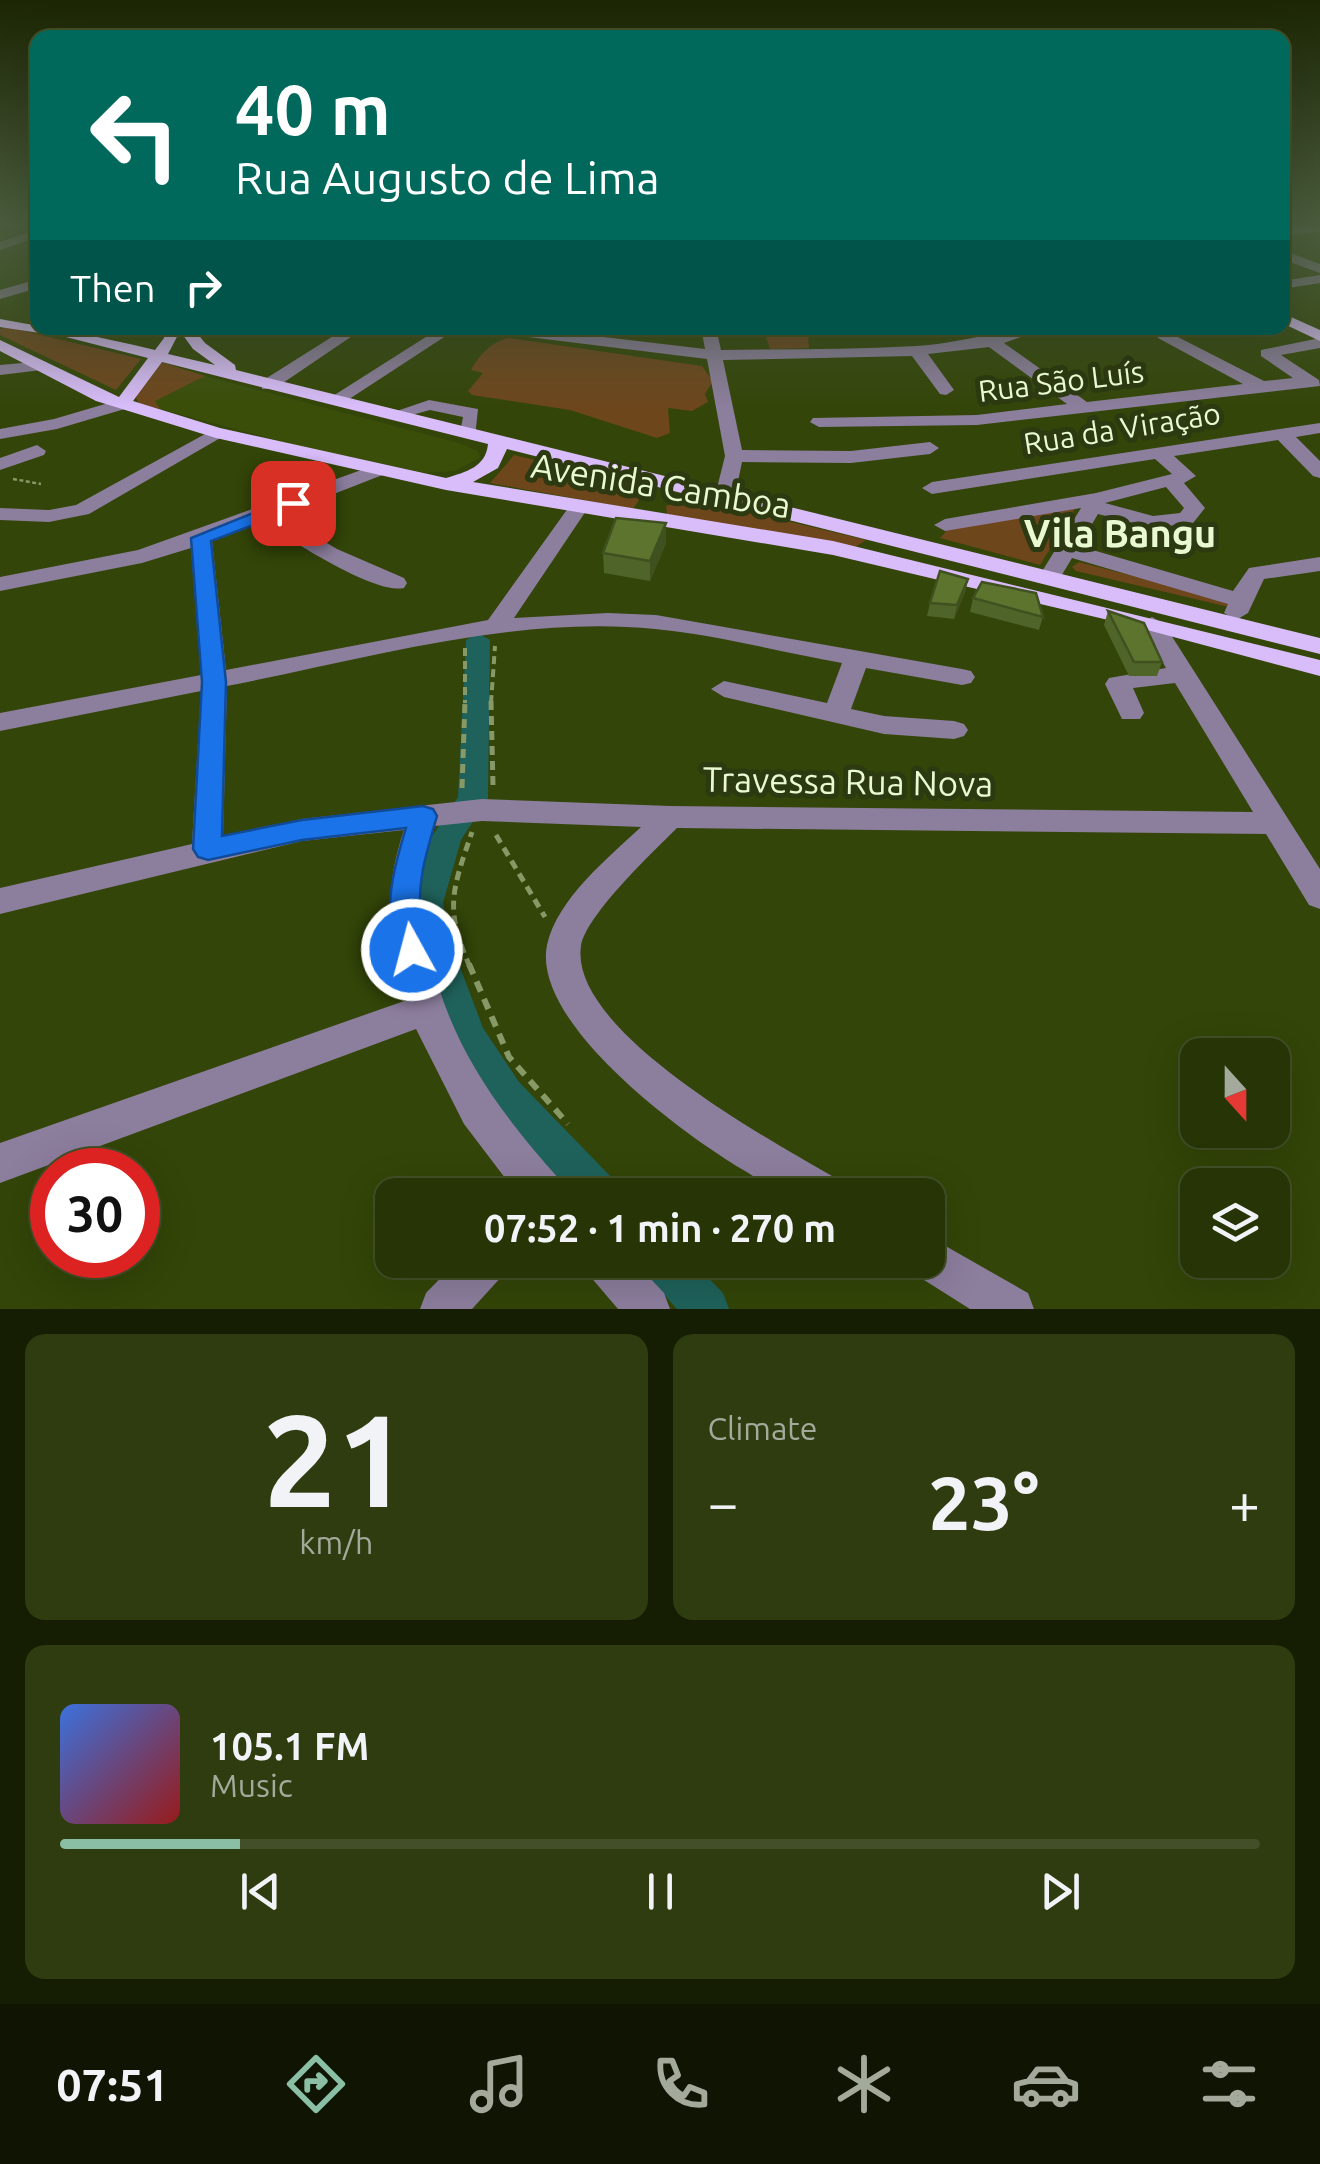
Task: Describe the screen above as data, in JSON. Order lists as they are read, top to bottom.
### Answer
{
  "streets": {
    "main road": ["Avenida Camboa"],
    "street": ["Rua São Luís", "Rua da Viração", "Travessa Rua Nova"]
  },
  "districts": ["Vila Bangu"],
  "north": "bottom",
  "page": {
    "turn": ["40 m", "Rua Augusto de Lima"],
    "then": "Then",
    "limit": "30",
    "trip": "07:52 · 1 min · 270 m",
    "tile": [
      ["21", "km/h"],
      "Climate"
    ],
    "heat": ["−", "23°", "+"],
    "song": ["105.1 FM", "Music"],
    "tabs": "07:51"
  }
}
